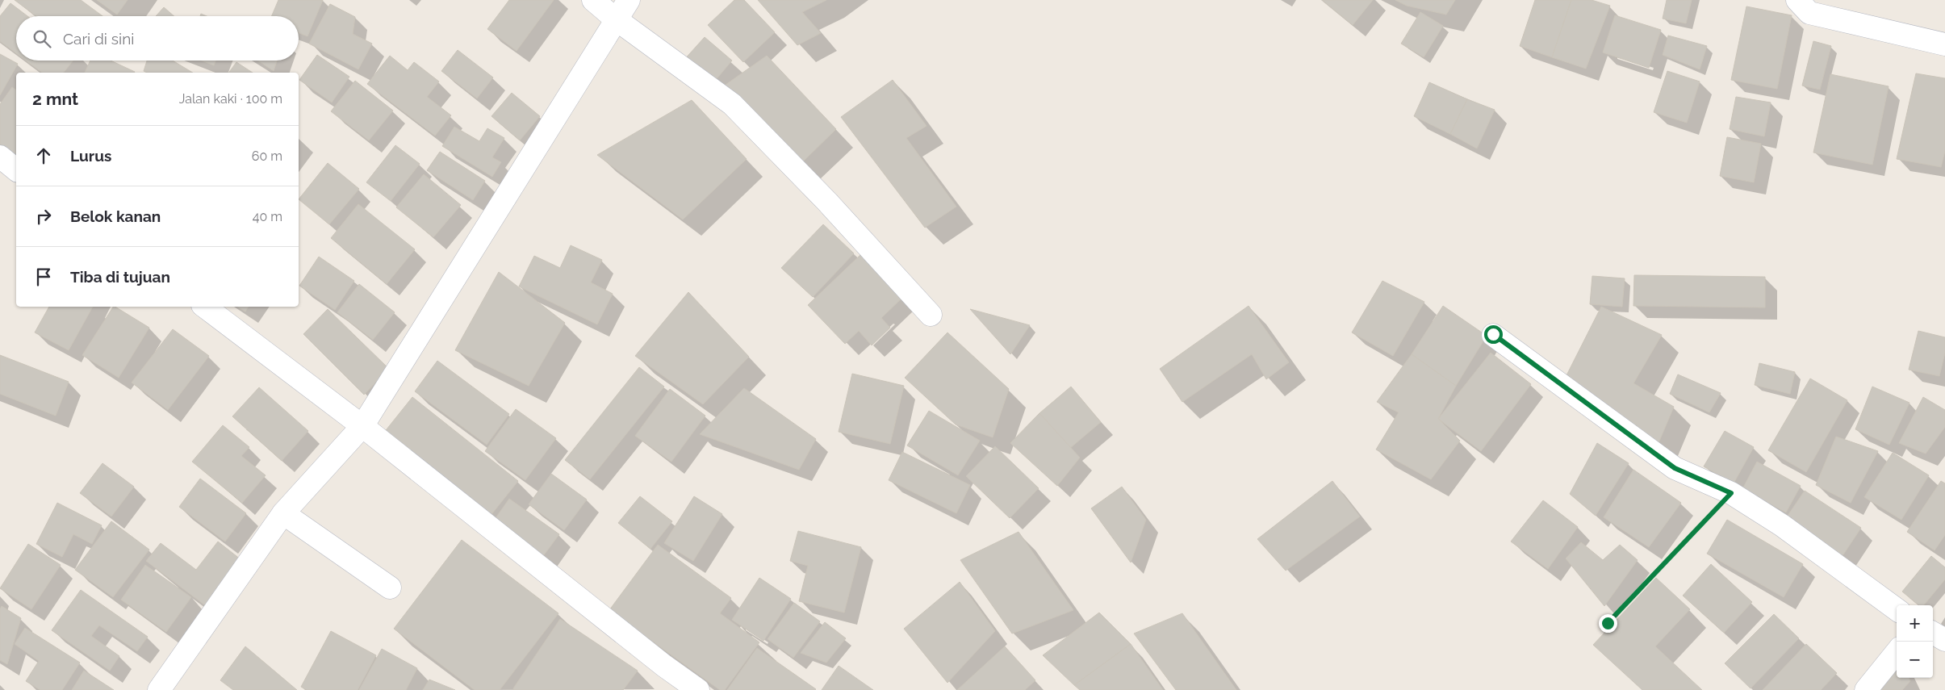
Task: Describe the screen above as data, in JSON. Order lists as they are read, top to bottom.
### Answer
{
  "page": {
    "search": "Cari di sini",
    "heading": ["2 mnt", "Jalan kaki · 100 m"],
    "list": [
      ["Lurus", "60 m"],
      ["Belok kanan", "40 m"],
      "Tiba di tujuan"
    ],
    "map_buttons": ["+", "−"]
  }
}
